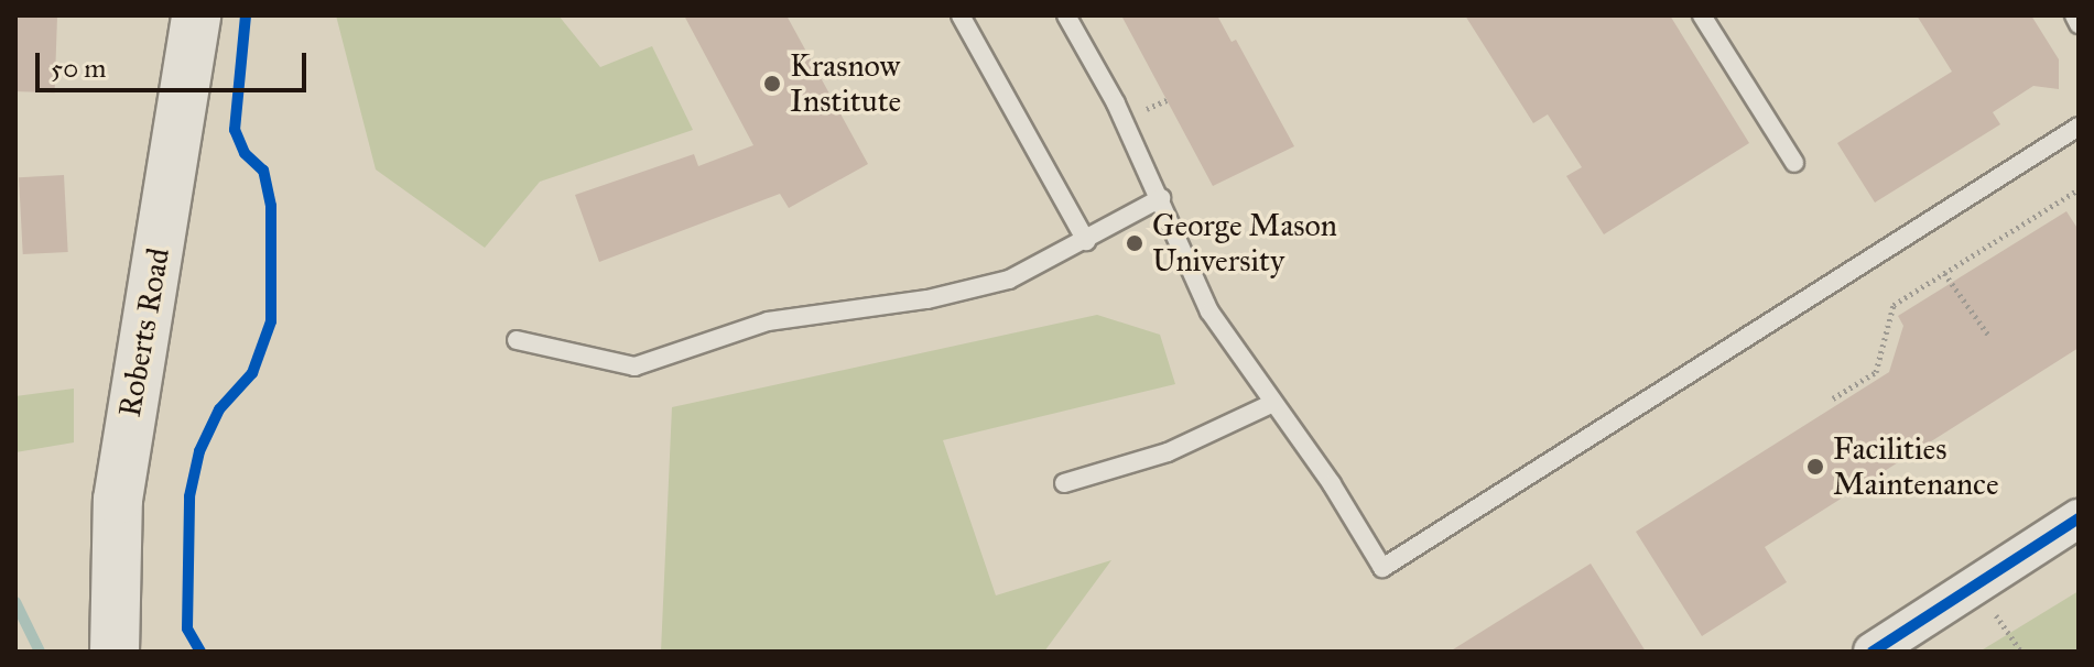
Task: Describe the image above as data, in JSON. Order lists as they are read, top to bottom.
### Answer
{
  "streets": {
    "main road": ["Roberts Road"]
  },
  "places": ["Krasnow Institute", "George Mason University", "Facilities Maintenance"],
  "scale_bar": "50 m"
}
